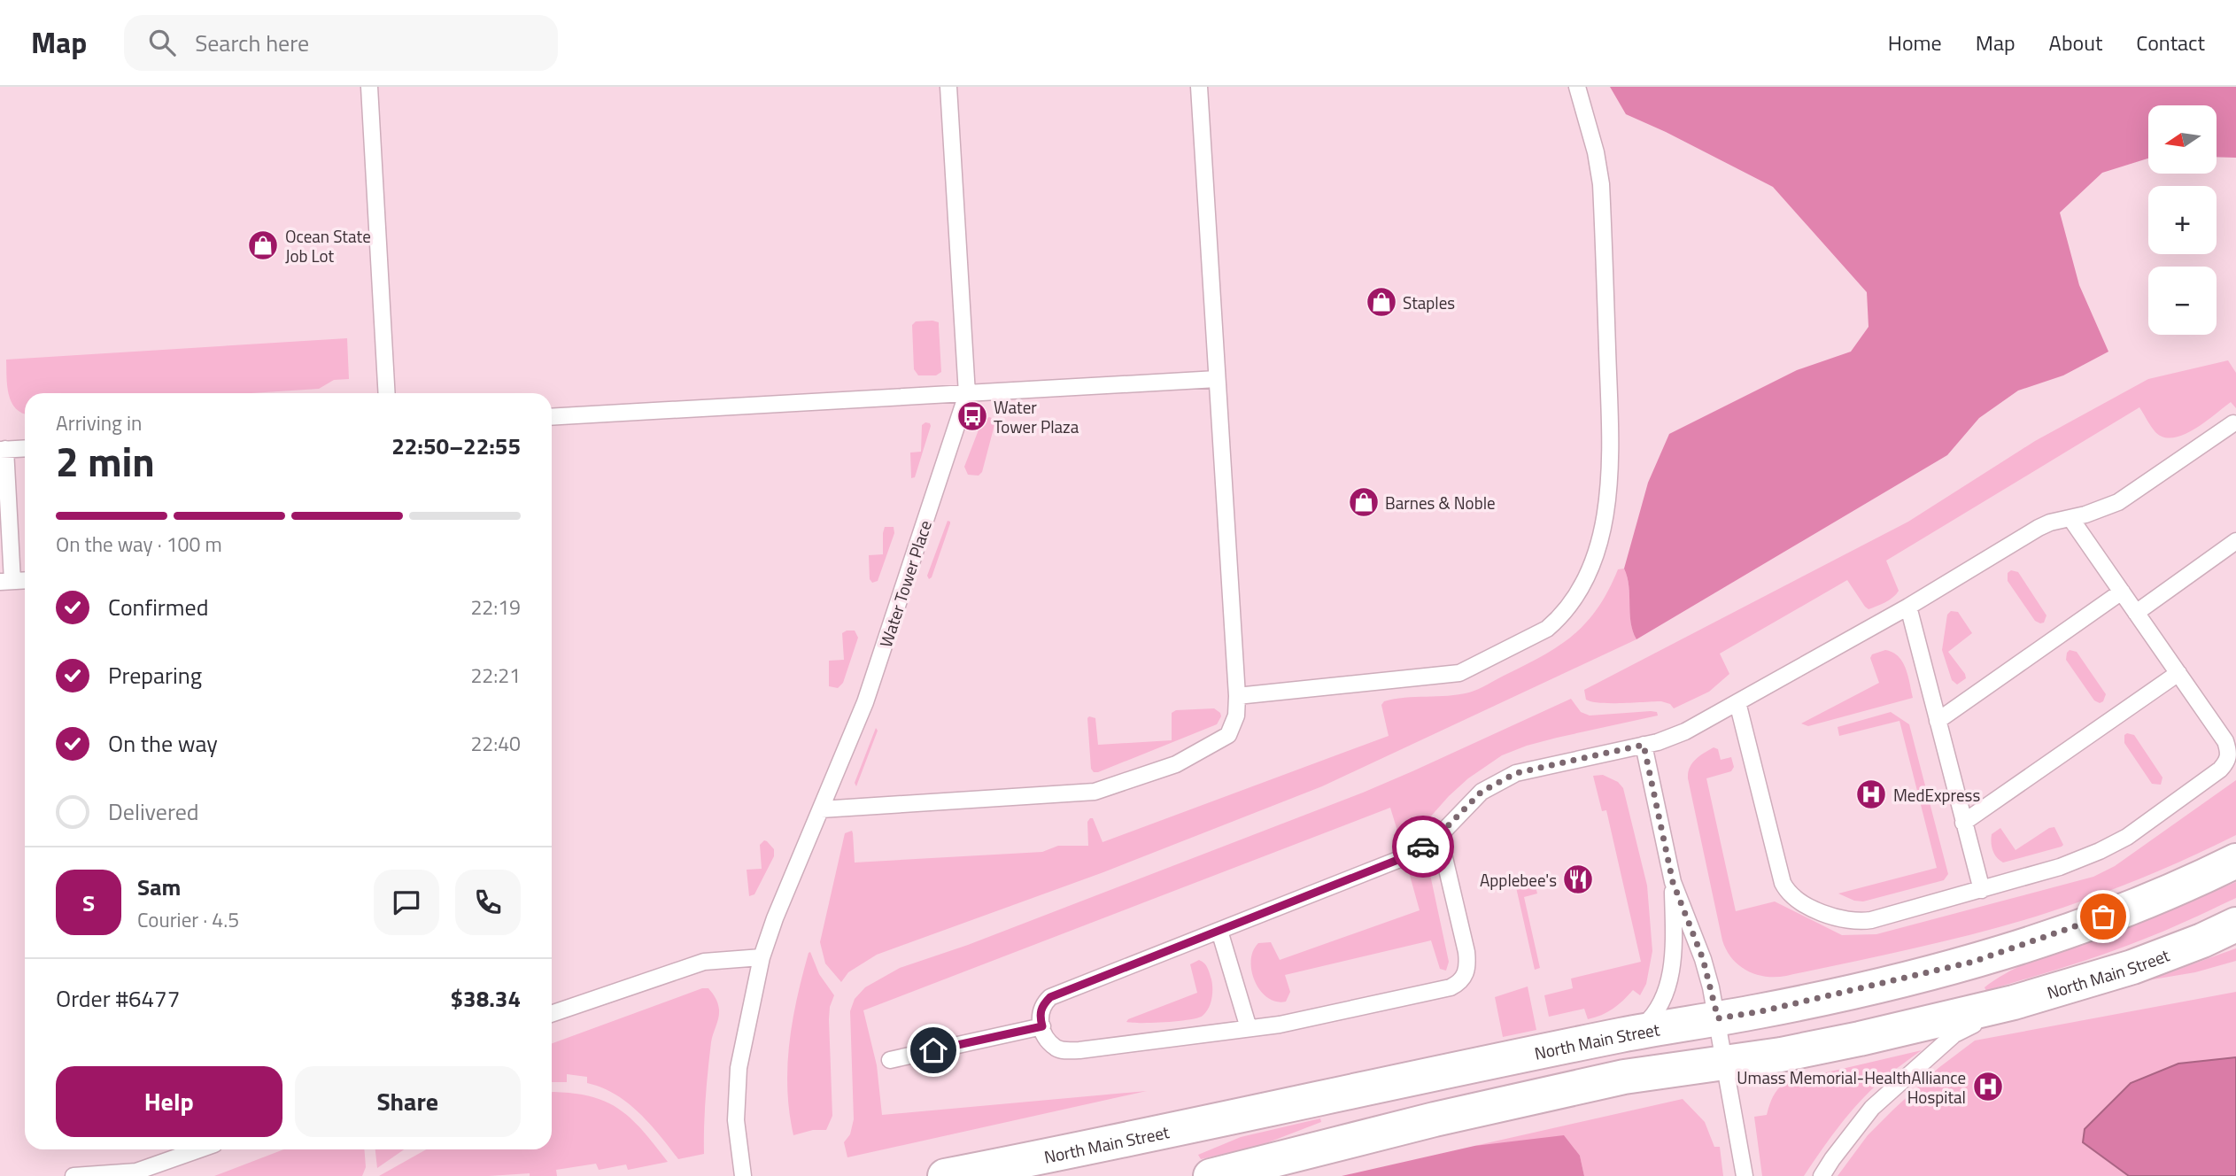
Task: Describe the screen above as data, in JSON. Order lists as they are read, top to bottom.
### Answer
{
  "streets": {
    "main road": ["North Main Street"],
    "lane": ["Water Tower Place"]
  },
  "places": {
    "shop": ["Ocean State Job Lot", "Staples", "Barnes & Noble"],
    "bus stop": ["Water Tower Plaza"],
    "hospital": ["MedExpress", "Umass Memorial-HealthAlliance Hospital"],
    "restaurant": ["Applebee's"]
  },
  "north": "left",
  "page": {
    "header": "Map",
    "search": "Search here",
    "nav": [
      "Home",
      "Map",
      "About",
      "Contact"
    ],
    "map_buttons": ["+", "−"],
    "heading": ["2 min", "Arriving in", "22:50–22:55"],
    "panel": [
      "Sam",
      "Courier · 4.5",
      "Order #6477",
      "$38.34"
    ],
    "bar": "On the way · 100 m",
    "list": [
      ["Confirmed", "22:19"],
      ["Preparing", "22:21"],
      ["On the way", "22:40"],
      "Delivered"
    ],
    "round": "S",
    "buttons": ["Help", "Share"]
  }
}
